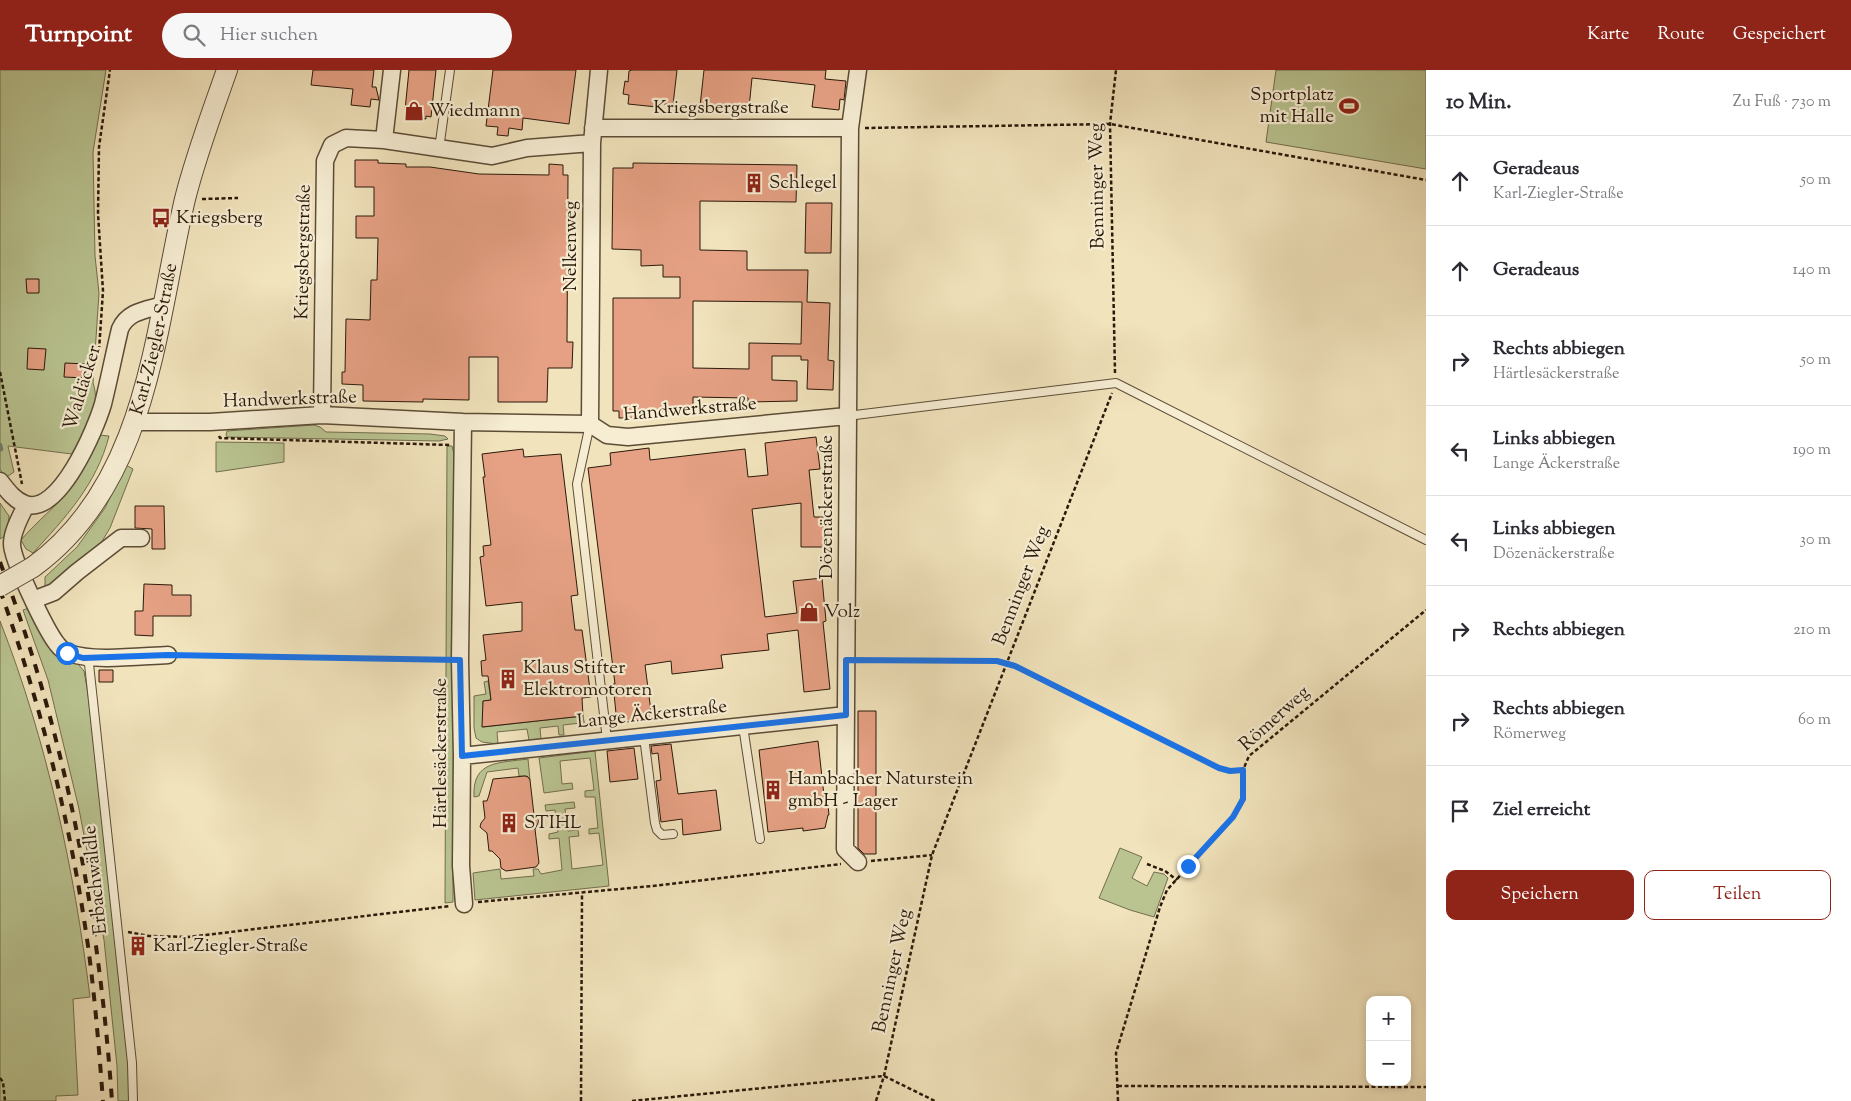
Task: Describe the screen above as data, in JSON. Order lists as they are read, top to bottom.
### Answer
{
  "streets": {
    "street": [
      "Kriegsbergstraße",
      "Nelkenweg",
      "Karl-Ziegler-Straße",
      "Waldäcker",
      "Handwerkstraße",
      "Dözenäckerstraße",
      "Lange Äckerstraße",
      "Härtlesäckerstraße"
    ],
    "lane": ["Erbachwäldle"],
    "path": ["Benninger Weg", "Römerweg"]
  },
  "crossings": [
    ["Kriegsbergstraße", "Nelkenweg"],
    ["Kriegsbergstraße", "Handwerkstraße"],
    ["Nelkenweg", "Handwerkstraße"],
    ["Karl-Ziegler-Straße", "Waldäcker"],
    ["Karl-Ziegler-Straße", "Handwerkstraße"],
    ["Handwerkstraße", "Dözenäckerstraße"],
    ["Handwerkstraße", "Härtlesäckerstraße"],
    ["Dözenäckerstraße", "Lange Äckerstraße"],
    ["Lange Äckerstraße", "Härtlesäckerstraße"]
  ],
  "places": {
    "sports": ["Sportplatz mit Halle"],
    "shop": ["Wiedmann", "Volz"],
    "building": [
      "Schlegel",
      "Klaus Stifter Elektromotoren",
      "Hambacher Naturstein gmbH - Lager",
      "STIHL",
      "Karl-Ziegler-Straße"
    ],
    "bus stop": ["Kriegsberg"]
  },
  "page": {
    "header": "Turnpoint",
    "search": "Hier suchen",
    "nav": ["Karte", "Route", "Gespeichert"],
    "heading": ["10 Min.", "Zu Fuß · 730 m"],
    "list": [
      ["Geradeaus", "Karl-Ziegler-Straße", "50 m"],
      ["Geradeaus", "140 m"],
      ["Rechts abbiegen", "Härtlesäckerstraße", "50 m"],
      ["Links abbiegen", "Lange Äckerstraße", "190 m"],
      ["Links abbiegen", "Dözenäckerstraße", "30 m"],
      ["Rechts abbiegen", "210 m"],
      ["Rechts abbiegen", "Römerweg", "60 m"],
      "Ziel erreicht"
    ],
    "buttons": ["Speichern", "Teilen"],
    "map_buttons": ["+", "−"]
  }
}
